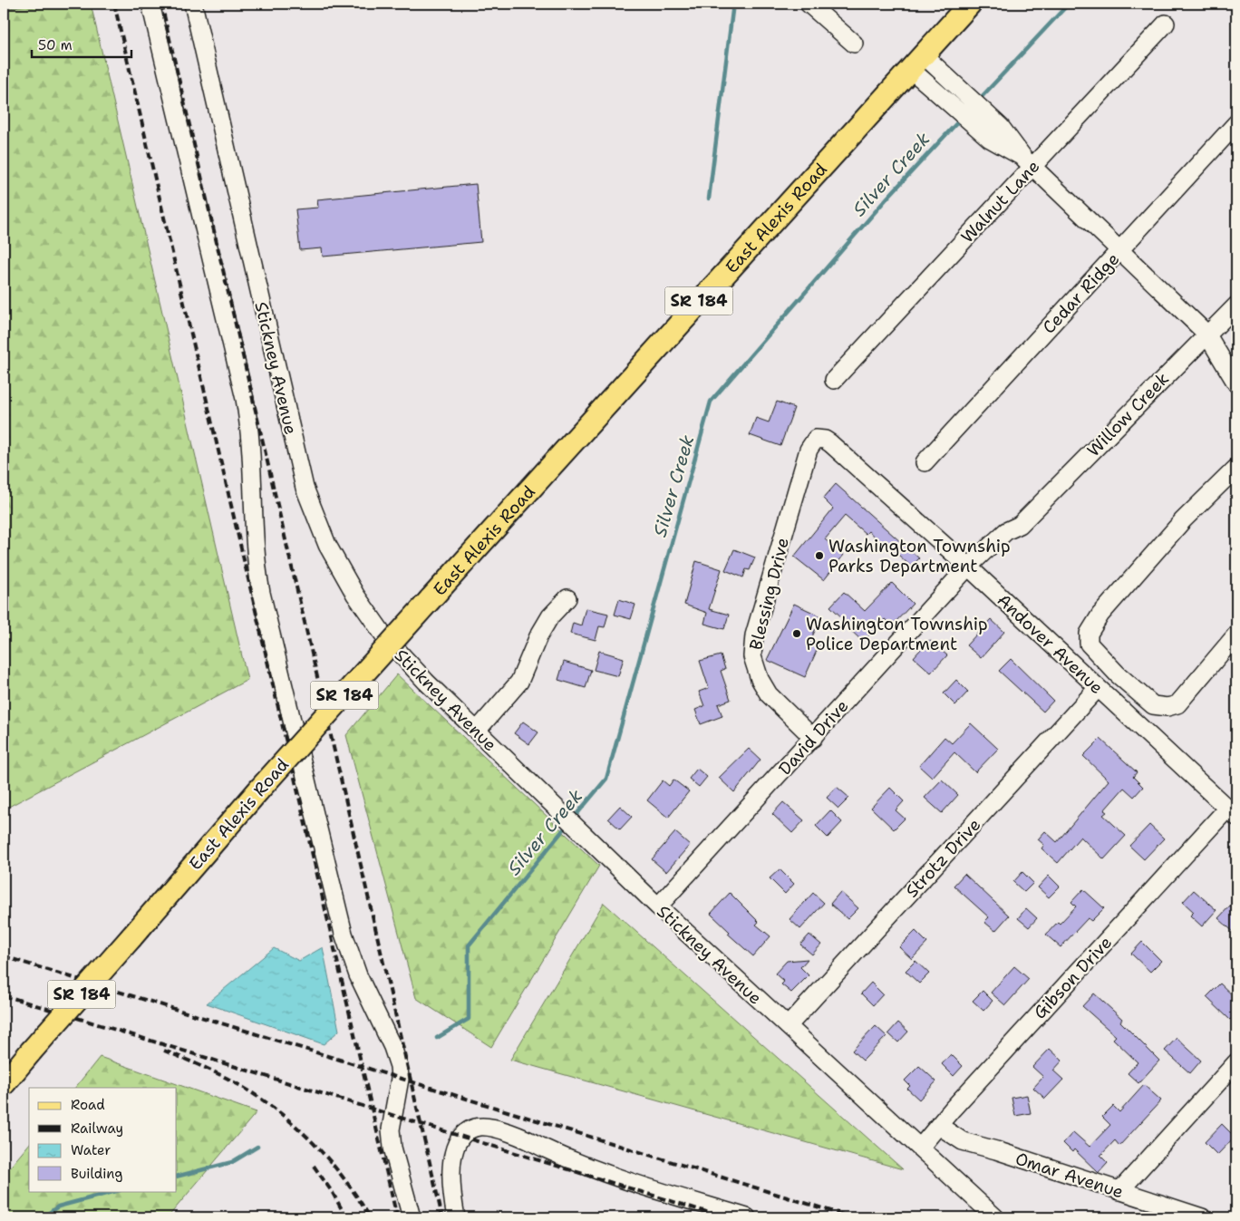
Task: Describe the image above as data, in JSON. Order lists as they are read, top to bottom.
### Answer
{
  "streets": {
    "main road": ["East Alexis Road", "SR 184"],
    "street": [
      "Walnut Lane",
      "Cedar Ridge",
      "Stickney Avenue",
      "Willow Creek",
      "Blessing Drive",
      "Andover Avenue",
      "David Drive",
      "Strotz Drive",
      "Gibson Drive",
      "Omar Avenue"
    ]
  },
  "crossings": [
    ["Stickney Avenue", "David Drive"],
    ["Stickney Avenue", "Strotz Drive"],
    ["Stickney Avenue", "Gibson Drive"],
    ["Willow Creek", "Andover Avenue"],
    ["Willow Creek", "David Drive"],
    ["Blessing Drive", "Andover Avenue"],
    ["Blessing Drive", "David Drive"],
    ["Andover Avenue", "David Drive"],
    ["Andover Avenue", "Strotz Drive"],
    ["Andover Avenue", "Gibson Drive"],
    ["Gibson Drive", "Omar Avenue"]
  ],
  "water": ["Silver Creek"],
  "places": ["Washington Township Parks Department", "Washington Township Police Department"],
  "legend": [
    "Road",
    "Railway",
    "Water",
    "Building"
  ],
  "scale_bar": "50 m"
}
